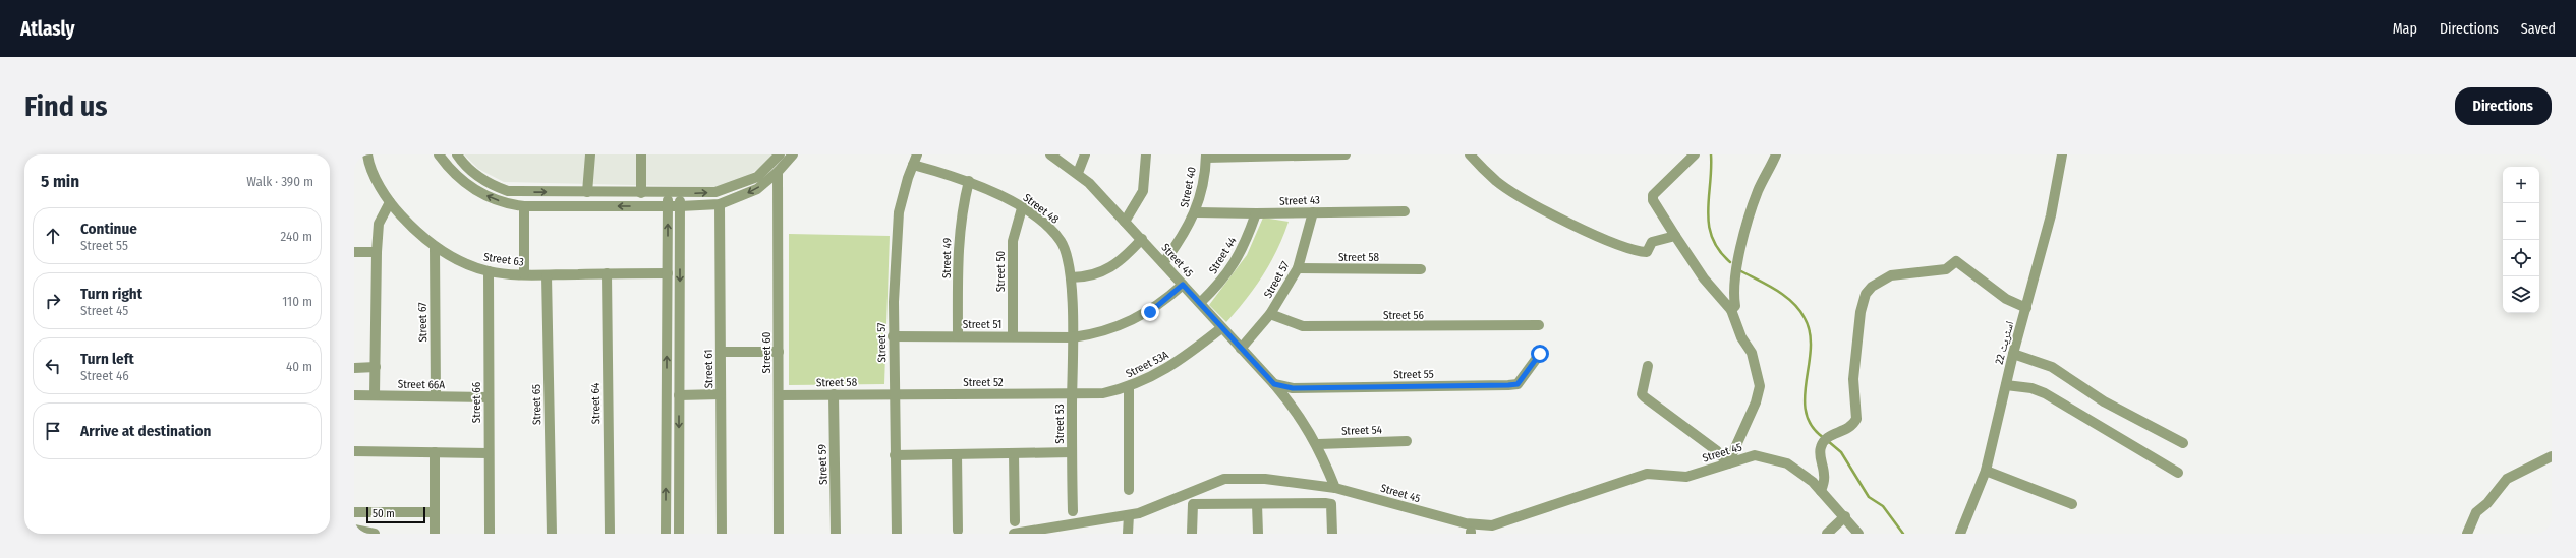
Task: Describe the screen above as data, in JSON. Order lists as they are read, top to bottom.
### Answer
{
  "streets": {
    "street": [
      "Street 40",
      "Street 43",
      "Street 48",
      "Street 44",
      "Street 58",
      "Street 49",
      "Street 63",
      "Street 45",
      "Street 50",
      "Street 57",
      "Street 56",
      "Street 67",
      "Street 51",
      "اسٹریٹ 22",
      "Street 60",
      "Street 53A",
      "Street 61",
      "Street 55",
      "Street 52",
      "Street 66A",
      "Street 66",
      "Street 64",
      "Street 65",
      "Street 53",
      "Street 54",
      "Street 59"
    ]
  },
  "crossings": [
    ["Street 40", "Street 43"],
    ["Street 40", "Street 45"],
    ["Street 43", "Street 44"],
    ["Street 43", "Street 57"],
    ["Street 48", "Street 49"],
    ["Street 48", "Street 50"],
    ["Street 48", "Street 57"],
    ["Street 48", "Street 51"],
    ["Street 48", "Street 53"],
    ["Street 44", "Street 45"],
    ["Street 58", "Street 57"],
    ["Street 58", "Street 60"],
    ["Street 58", "Street 52"],
    ["Street 58", "Street 59"],
    ["Street 49", "Street 51"],
    ["Street 63", "Street 67"],
    ["Street 63", "Street 66"],
    ["Street 63", "Street 64"],
    ["Street 63", "Street 65"],
    ["Street 45", "Street 57"],
    ["Street 45", "Street 51"],
    ["Street 45", "Street 53A"],
    ["Street 45", "Street 55"],
    ["Street 45", "Street 54"],
    ["Street 50", "Street 51"],
    ["Street 57", "Street 56"],
    ["Street 57", "Street 51"],
    ["Street 57", "Street 52"],
    ["Street 67", "Street 66A"],
    ["Street 51", "Street 53"],
    ["Street 53A", "Street 52"],
    ["Street 53A", "Street 53"],
    ["Street 52", "Street 53"],
    ["Street 66A", "Street 66"]
  ],
  "scale_bar": "50 m",
  "page": {
    "header": "Atlasly",
    "nav": ["Map", "Directions", "Saved"],
    "buttons": "Directions",
    "title": "Find us",
    "heading": ["5 min", "Walk · 390 m"],
    "map_buttons": ["+", "−"],
    "list": [
      ["Continue", "Street 55", "240 m"],
      ["Turn right", "Street 45", "110 m"],
      ["Turn left", "Street 46", "40 m"],
      "Arrive at destination"
    ],
    "scale": "50 m"
  }
}
